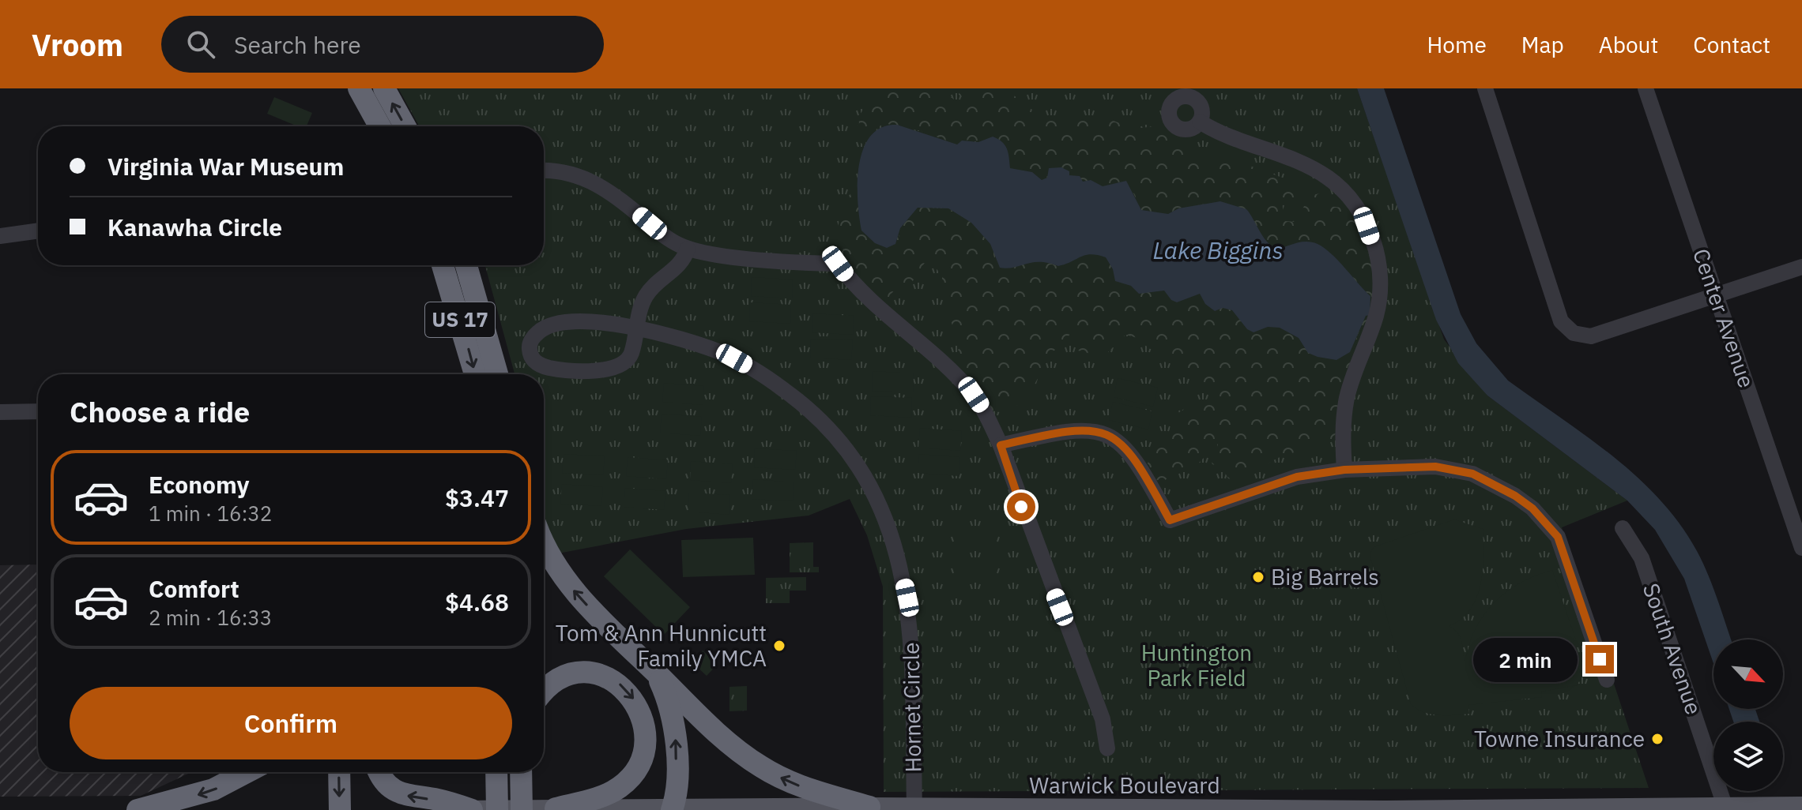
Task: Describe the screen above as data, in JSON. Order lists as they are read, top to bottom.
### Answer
{
  "streets": {
    "highway": ["US 17"],
    "main road": ["Warwick Boulevard"],
    "street": ["Center Avenue", "South Avenue", "Hornet Circle"]
  },
  "crossings": [
    ["South Avenue", "Warwick Boulevard"],
    ["Hornet Circle", "Warwick Boulevard"]
  ],
  "water": ["Lake Biggins"],
  "parks": ["Huntington Park Field"],
  "places": ["Big Barrels", "Tom & Ann Hunnicutt Family YMCA", "Towne Insurance"],
  "north": "bottom right",
  "page": {
    "header": "Vroom",
    "search": "Search here",
    "nav": [
      "Home",
      "Map",
      "About",
      "Contact"
    ],
    "banner": ["Virginia War Museum", "Kanawha Circle"],
    "heading": "Choose a ride",
    "list": [
      {
        "name": "Economy",
        "note": "1 min · 16:32",
        "value": "$3.47"
      },
      {
        "name": "Comfort",
        "note": "2 min · 16:33",
        "value": "$4.68"
      }
    ],
    "bubble": "2 min",
    "buttons": "Confirm"
  }
}
